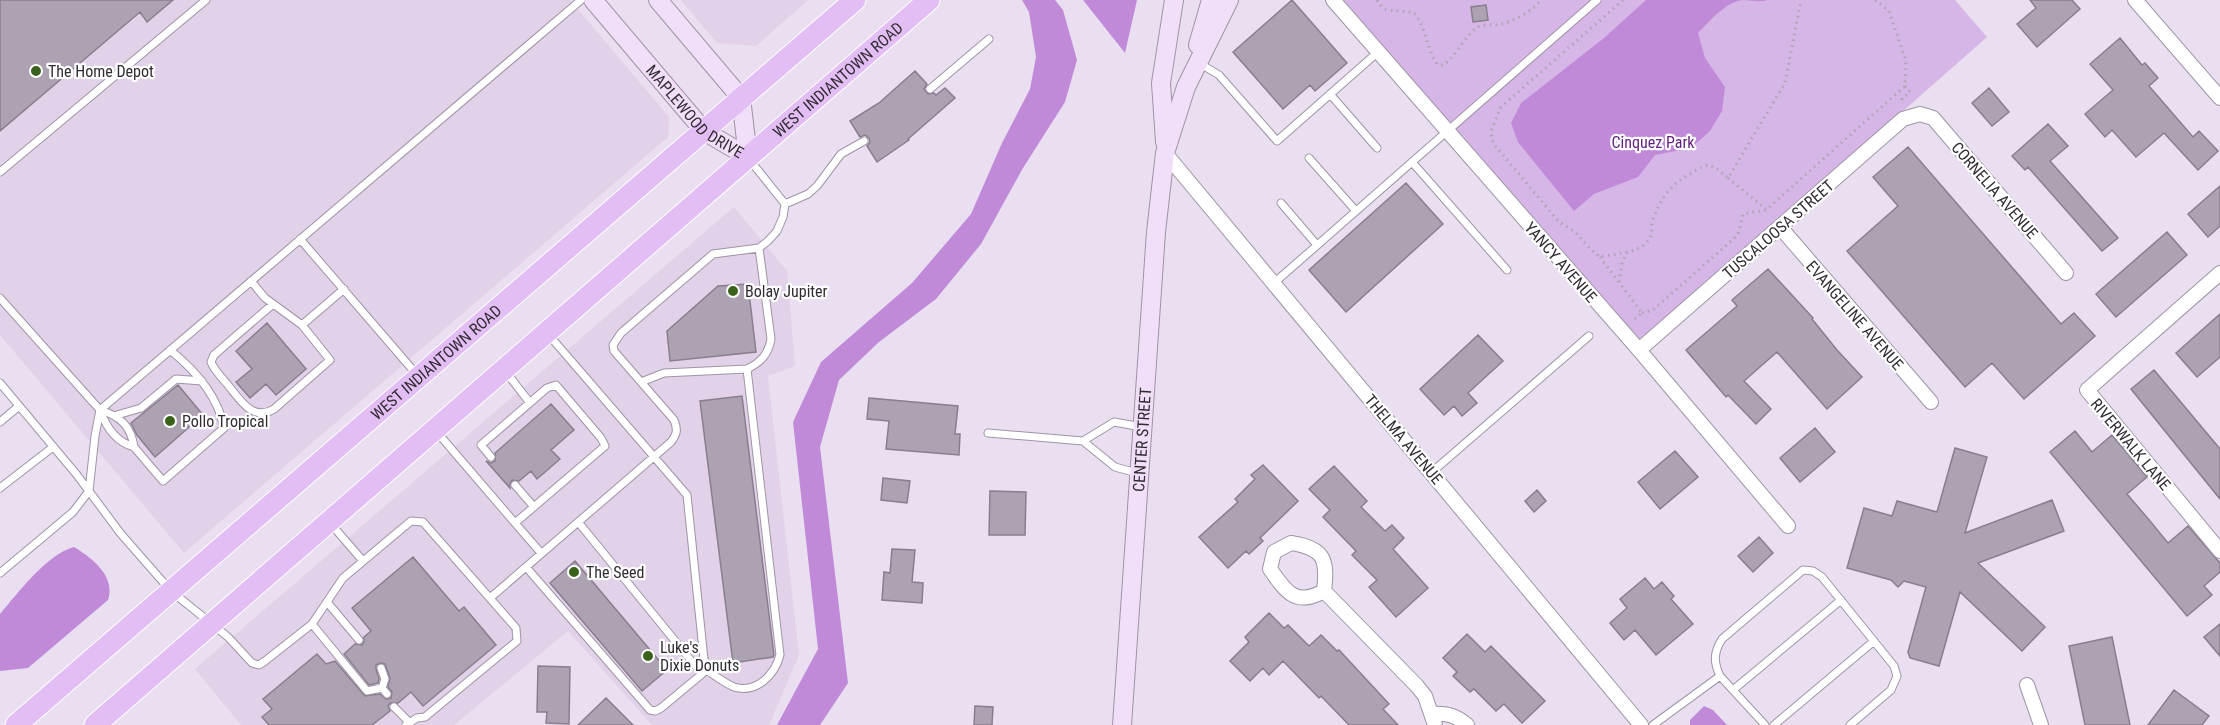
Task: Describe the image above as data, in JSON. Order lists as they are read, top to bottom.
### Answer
{
  "streets": {
    "main road": ["WEST INDIANTOWN ROAD"],
    "street": [
      "MAPLEWOOD DRIVE",
      "CORNELIA AVENUE",
      "TUSCALOOSA STREET",
      "YANCY AVENUE",
      "EVANGELINE AVENUE",
      "CENTER STREET",
      "THELMA AVENUE",
      "RIVERWALK LANE"
    ]
  },
  "crossings": [
    ["WEST INDIANTOWN ROAD", "MAPLEWOOD DRIVE"],
    ["CORNELIA AVENUE", "TUSCALOOSA STREET"],
    ["TUSCALOOSA STREET", "YANCY AVENUE"],
    ["TUSCALOOSA STREET", "EVANGELINE AVENUE"],
    ["CENTER STREET", "THELMA AVENUE"]
  ],
  "parks": ["Cinquez Park"],
  "places": [
    "The Home Depot",
    "Bolay Jupiter",
    "Pollo Tropical",
    "The Seed",
    "Luke's Dixie Donuts"
  ]
}
